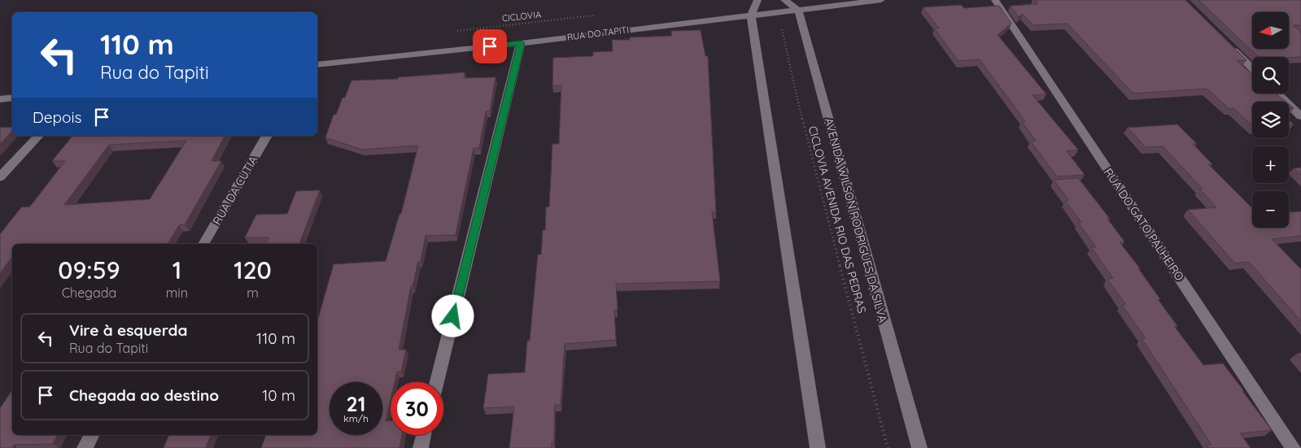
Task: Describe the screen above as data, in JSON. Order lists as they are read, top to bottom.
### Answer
{
  "streets": {
    "street": [
      "RUA DO TAPITI",
      "RUA DA CUTIA",
      "AVENIDA WILSON RODRIGUES DA SILVA",
      "RUA DO GATO PALHEIRO"
    ],
    "path": ["CICLOVIA", "CICLOVIA AVENIDA RIO DAS PEDRAS"]
  },
  "crossings": [
    ["RUA DO TAPITI", "CICLOVIA AVENIDA RIO DAS PEDRAS"],
    ["RUA DO TAPITI", "AVENIDA WILSON RODRIGUES DA SILVA"]
  ],
  "north": "left",
  "page": {
    "map_buttons": ["+", "−"],
    "turn": ["110 m", "Rua do Tapiti"],
    "then": "Depois",
    "eta": [
      "09:59",
      "Chegada",
      "1",
      "min",
      "120",
      "m"
    ],
    "list": [
      {
        "name": "Vire à esquerda",
        "note": "Rua do Tapiti",
        "value": "110 m"
      },
      {
        "name": "Chegada ao destino",
        "value": "10 m"
      }
    ],
    "speed": "21 km/h",
    "limit": "30"
  }
}
